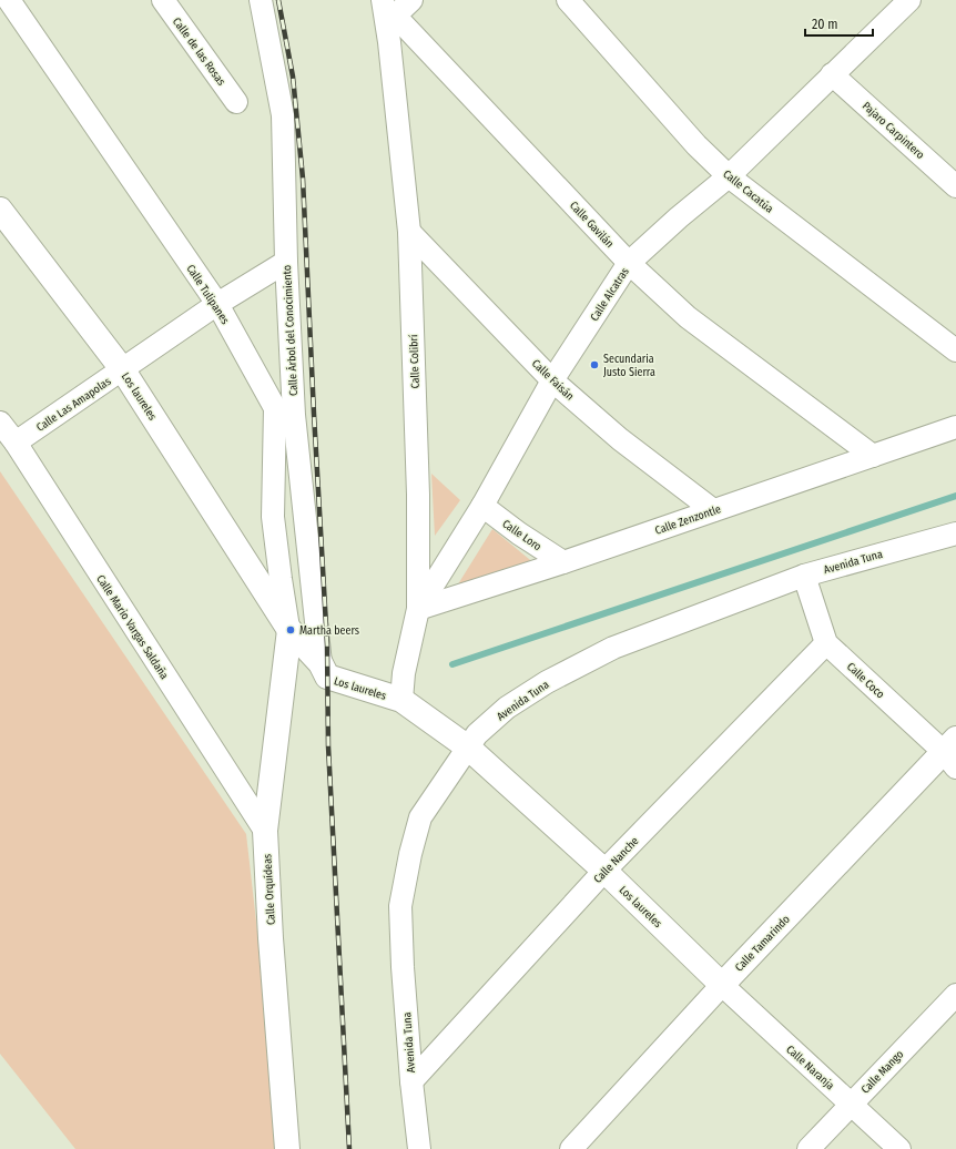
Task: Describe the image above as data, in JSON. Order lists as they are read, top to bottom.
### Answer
{
  "streets": {
    "street": [
      "Calle de las Rosas",
      "Pajaro Carpintero",
      "Calle Cacatúa",
      "Calle Gavilán",
      "Calle Tulipanes",
      "Calle Alcatras",
      "Calle Árbol del Conocimiento",
      "Calle Colibrí",
      "Calle Faisán",
      "Los laureles",
      "Calle Las Amapolas",
      "Calle Zenzontle",
      "Calle Loro",
      "Avenida Tuna",
      "Calle Mario Vargas Saldaña",
      "Calle Coco",
      "Calle Nanche",
      "Calle Orquídeas",
      "Calle Tamarindo",
      "Calle Naranja",
      "Calle Mango"
    ]
  },
  "crossings": [
    ["Pajaro Carpintero", "Calle Alcatras"],
    ["Calle Cacatúa", "Calle Alcatras"],
    ["Calle Gavilán", "Calle Alcatras"],
    ["Calle Gavilán", "Calle Colibrí"],
    ["Calle Gavilán", "Calle Zenzontle"],
    ["Calle Tulipanes", "Los laureles"],
    ["Calle Tulipanes", "Calle Las Amapolas"],
    ["Calle Tulipanes", "Calle Orquídeas"],
    ["Calle Alcatras", "Calle Colibrí"],
    ["Calle Alcatras", "Calle Faisán"],
    ["Calle Alcatras", "Calle Zenzontle"],
    ["Calle Alcatras", "Calle Loro"],
    ["Calle Árbol del Conocimiento", "Los laureles"],
    ["Calle Árbol del Conocimiento", "Calle Las Amapolas"],
    ["Calle Colibrí", "Calle Faisán"],
    ["Calle Colibrí", "Los laureles"],
    ["Calle Colibrí", "Calle Zenzontle"],
    ["Calle Faisán", "Calle Zenzontle"],
    ["Los laureles", "Calle Las Amapolas"],
    ["Los laureles", "Avenida Tuna"],
    ["Los laureles", "Calle Nanche"],
    ["Los laureles", "Calle Orquídeas"],
    ["Los laureles", "Calle Tamarindo"],
    ["Los laureles", "Calle Naranja"],
    ["Calle Las Amapolas", "Calle Mario Vargas Saldaña"],
    ["Calle Zenzontle", "Calle Loro"],
    ["Avenida Tuna", "Calle Coco"],
    ["Avenida Tuna", "Calle Nanche"],
    ["Calle Mario Vargas Saldaña", "Calle Orquídeas"],
    ["Calle Coco", "Calle Nanche"],
    ["Calle Coco", "Calle Tamarindo"],
    ["Calle Tamarindo", "Calle Naranja"],
    ["Calle Naranja", "Calle Mango"]
  ],
  "places": ["Secundaria Justo Sierra", "Martha beers"],
  "scale_bar": "20 m"
}
